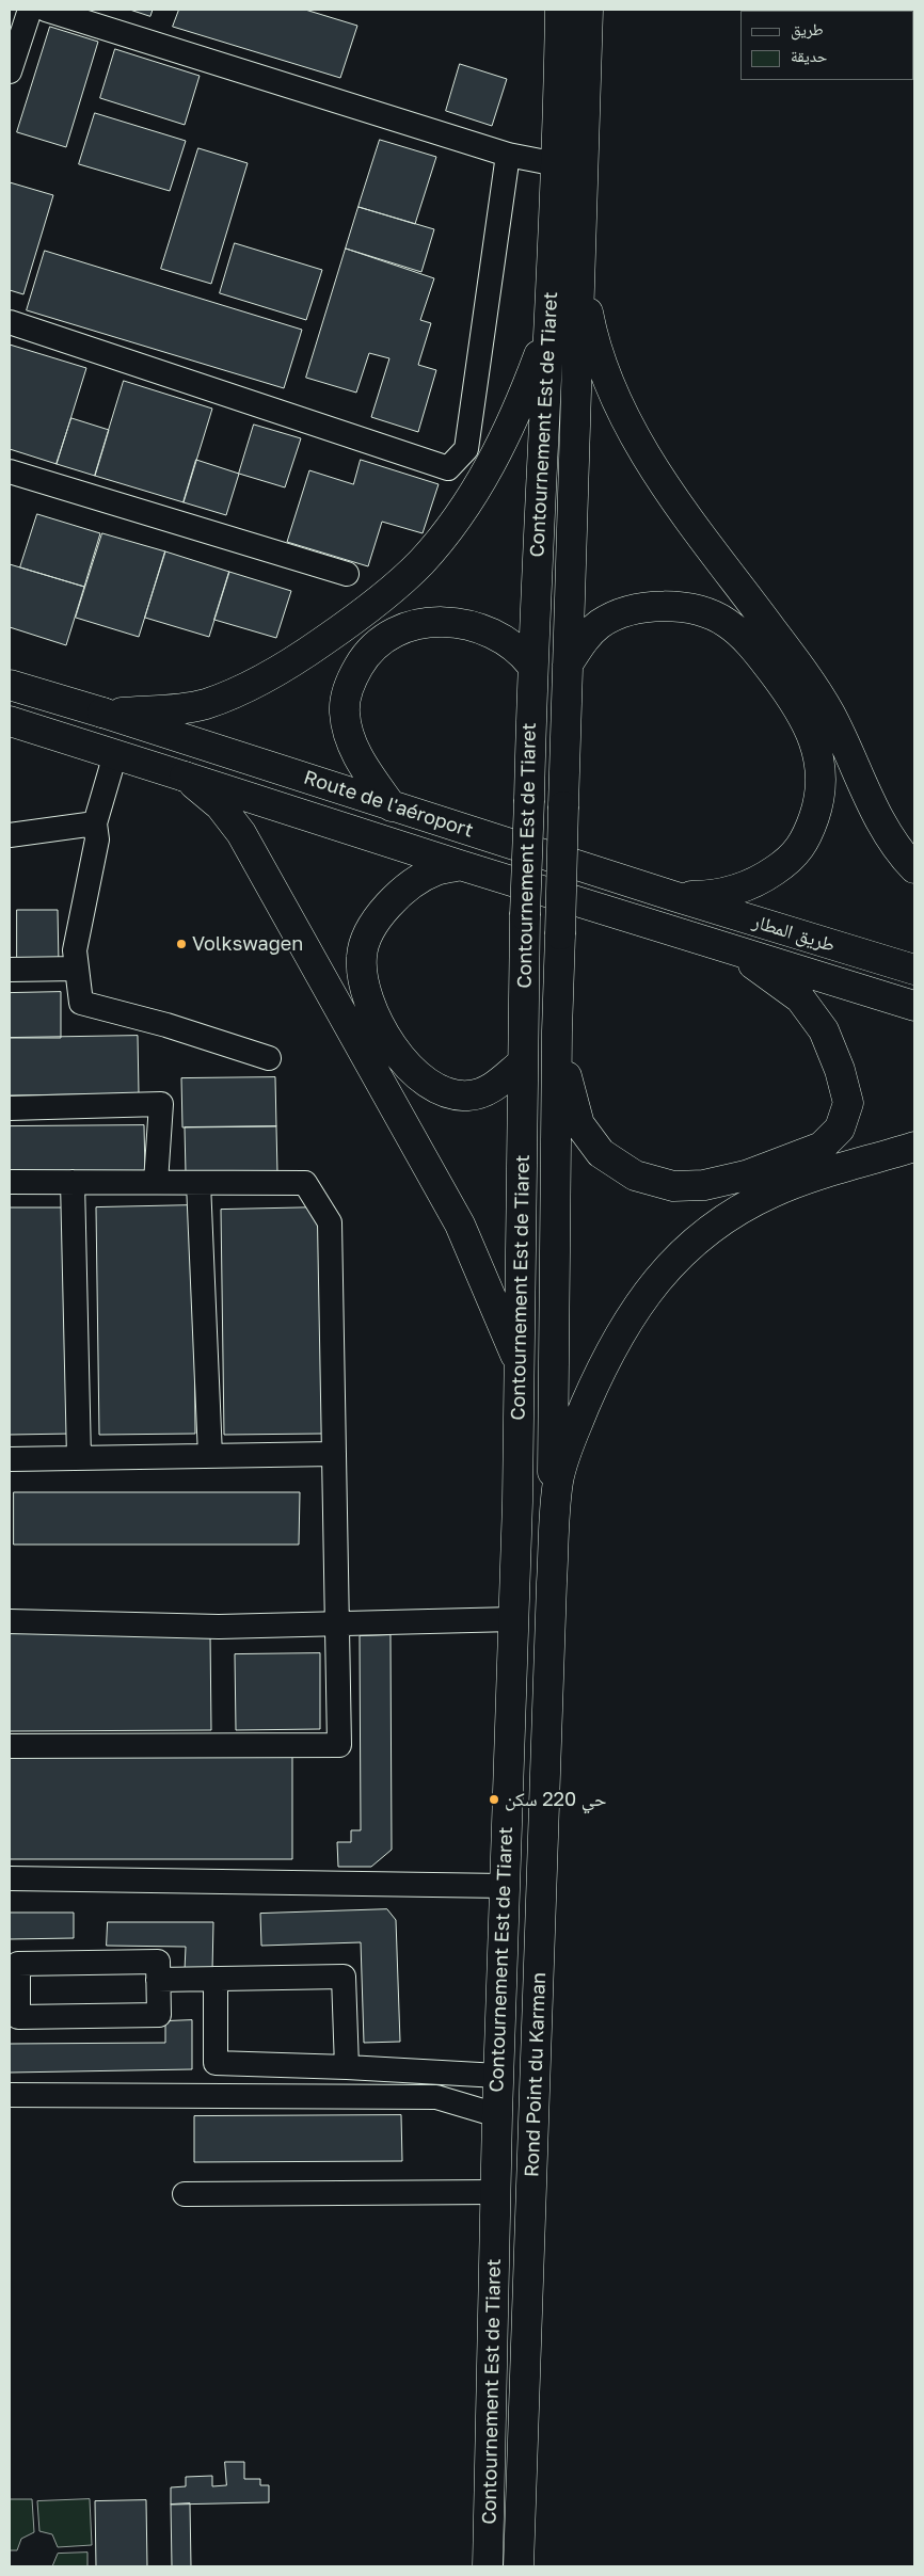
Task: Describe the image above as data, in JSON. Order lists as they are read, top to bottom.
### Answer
{
  "streets": {
    "main road": [
      "Contournement Est de Tiaret",
      "Route de l'aéroport",
      "طريق المطار",
      "Rond Point du Karman"
    ]
  },
  "crossings": [
    ["Contournement Est de Tiaret", "Rond Point du Karman"],
    ["Route de l'aéroport", "طريق المطار"]
  ],
  "places": ["Volkswagen", "حي 220 سكن"],
  "legend": ["طريق", "حديقة"]
}
